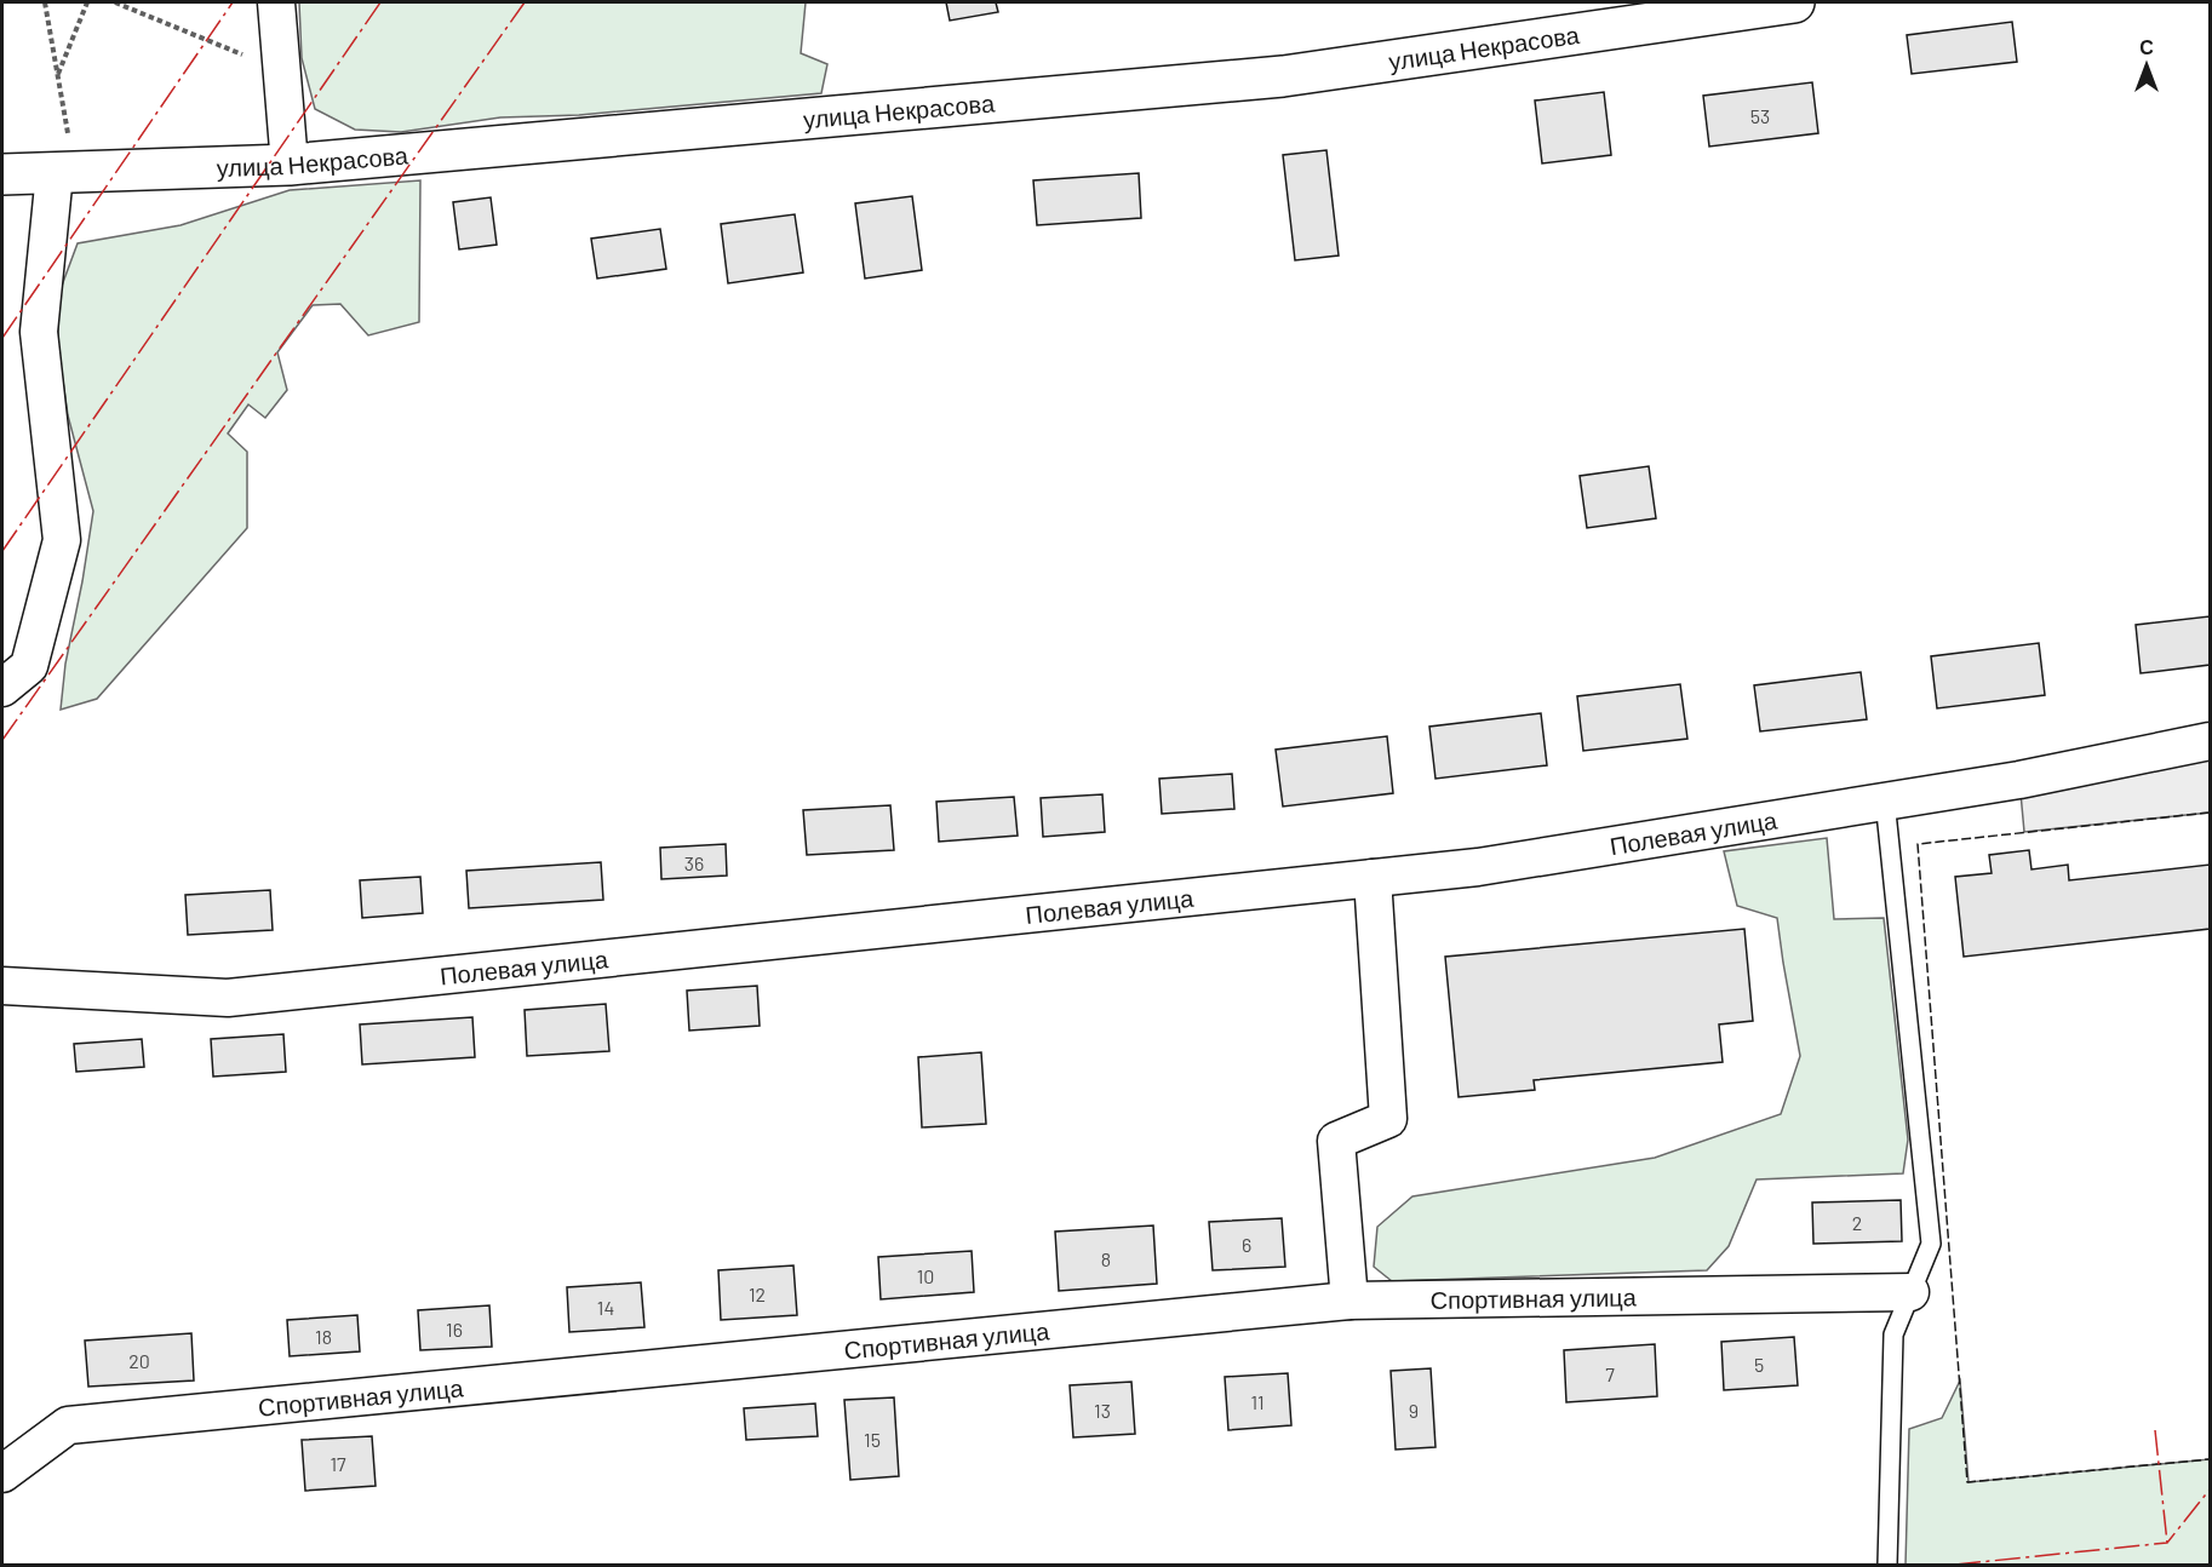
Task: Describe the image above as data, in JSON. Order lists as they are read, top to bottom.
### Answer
{
  "streets": {
    "main road": ["улица Некрасова"],
    "street": ["Полевая улица", "Спортивная улица"]
  },
  "house_numbers": [
    "53",
    "36",
    "2",
    "6",
    "8",
    "10",
    "12",
    "14",
    "16",
    "18",
    "20",
    "5",
    "7",
    "11",
    "13",
    "9",
    "15",
    "17"
  ],
  "north": "top"
}
